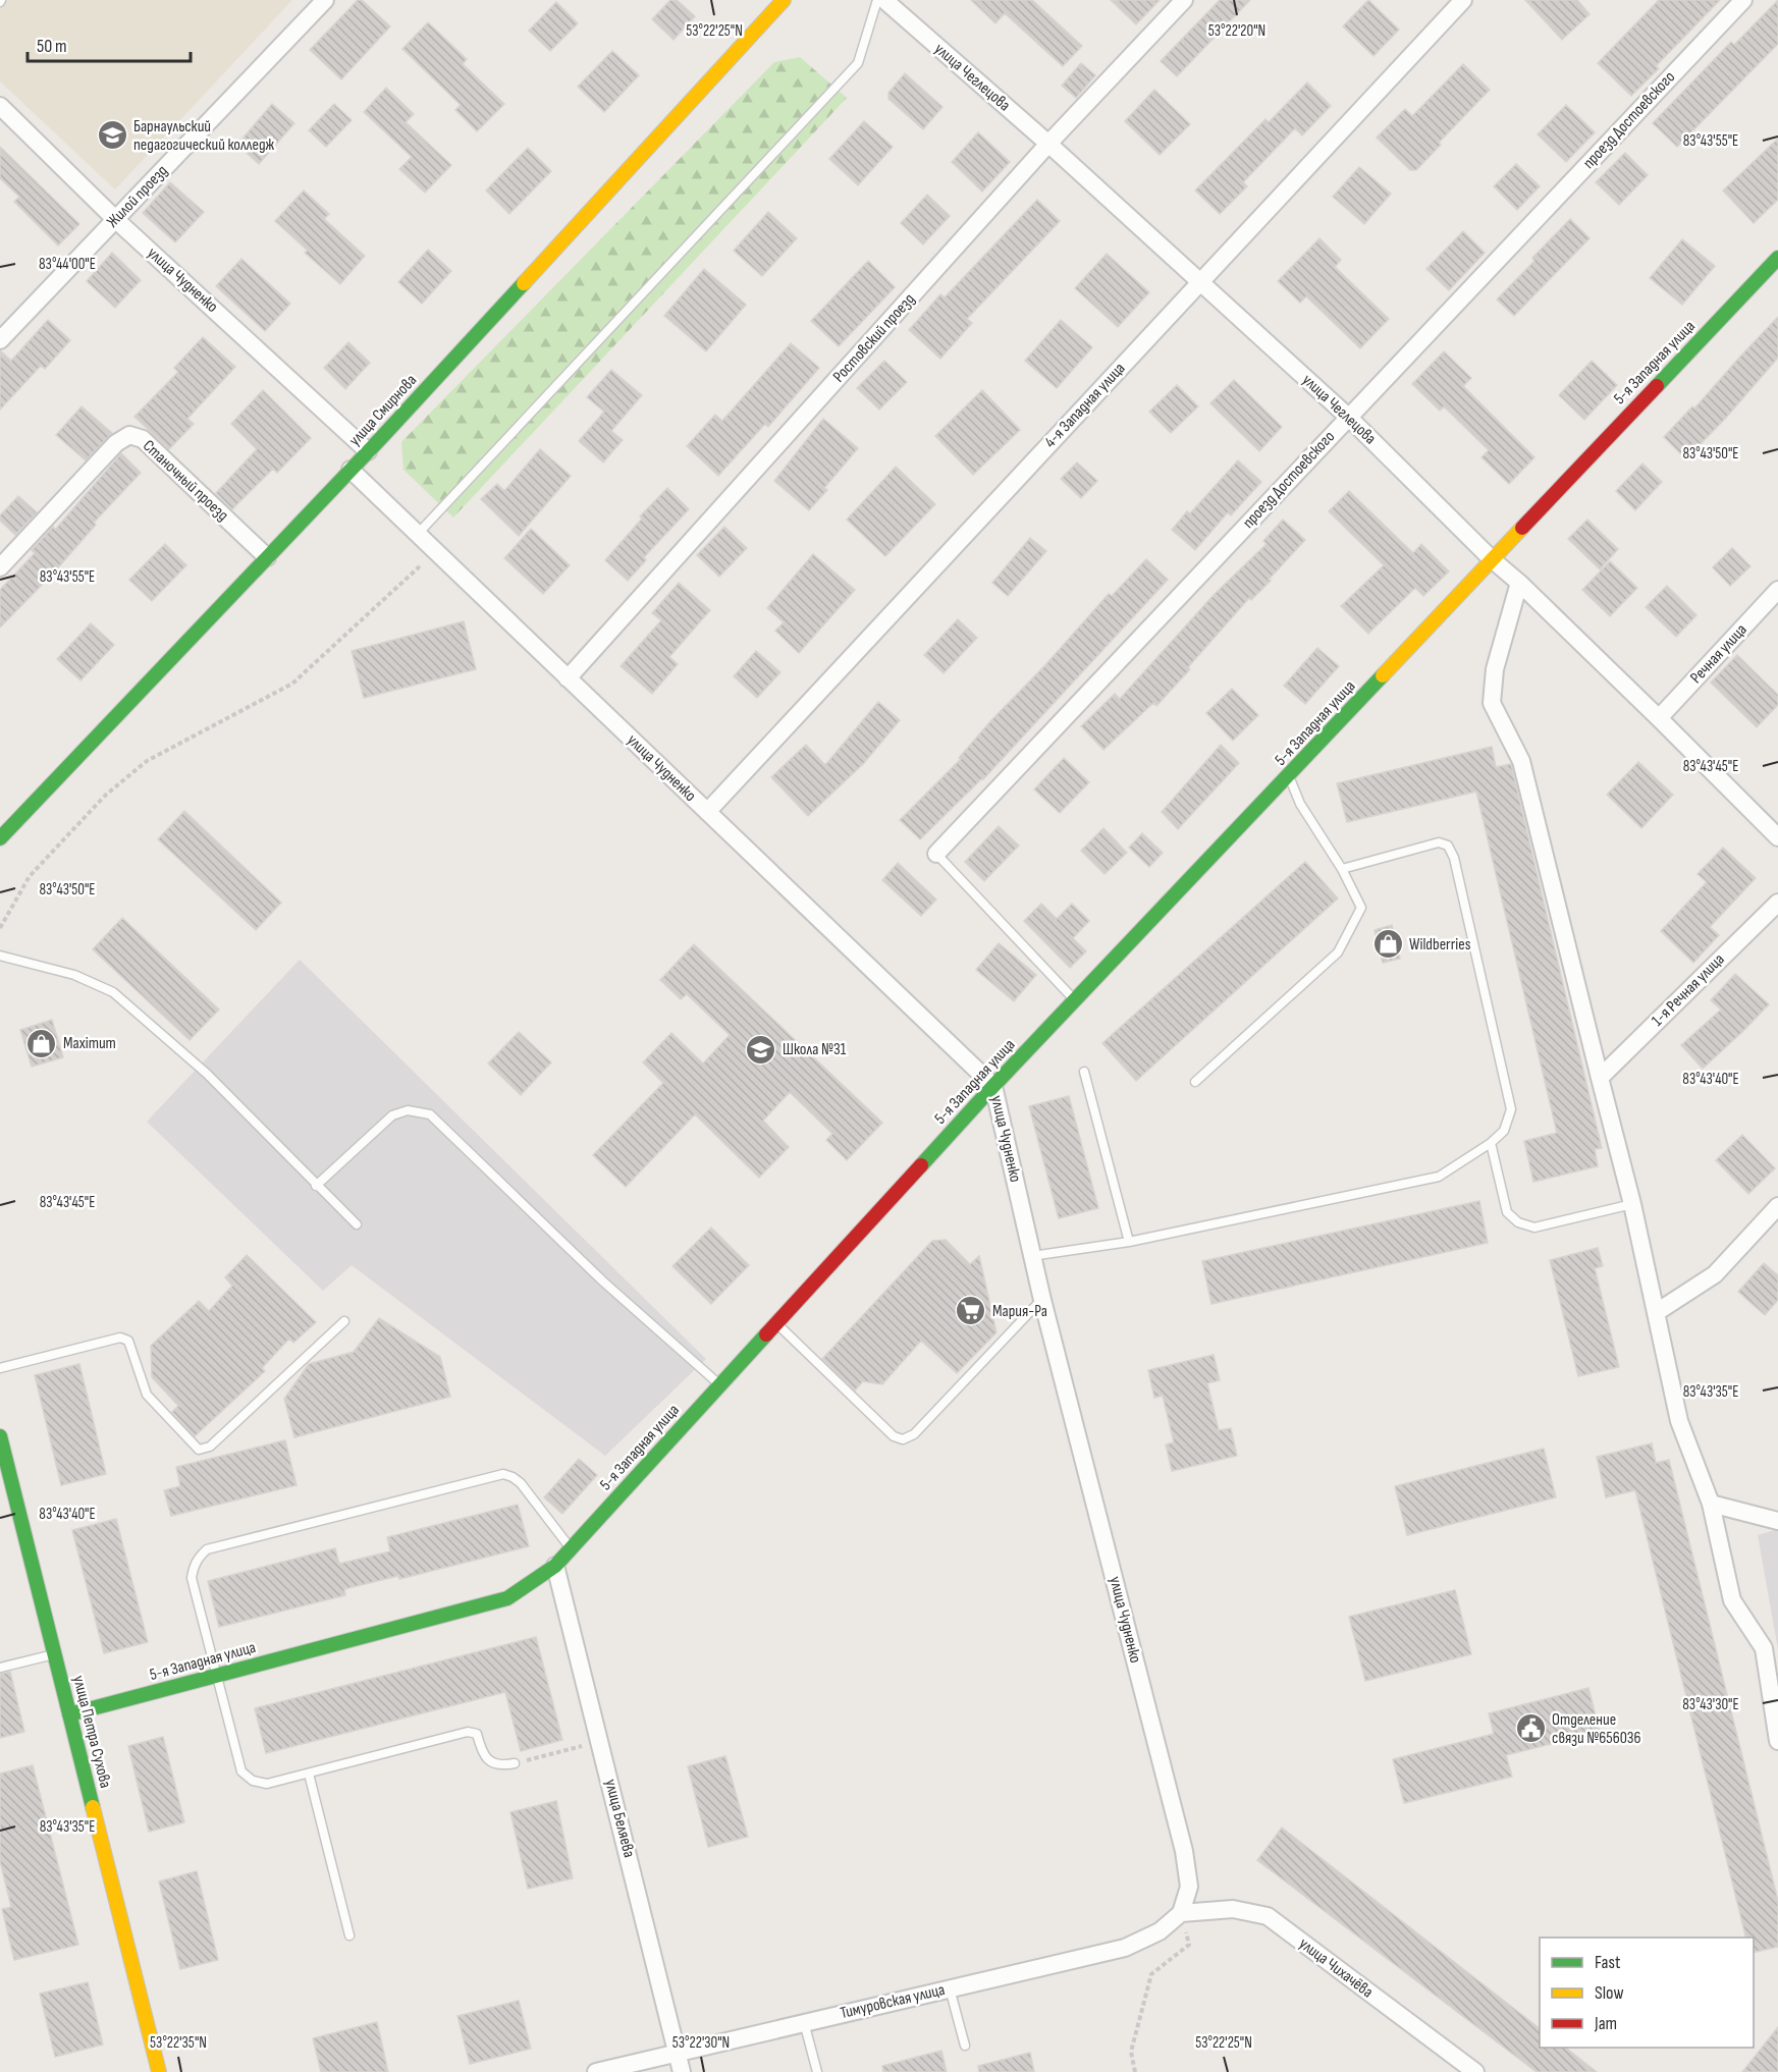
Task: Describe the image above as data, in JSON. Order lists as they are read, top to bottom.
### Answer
{
  "streets": {
    "street": [
      "улица Чеглецова",
      "проезд Достоевского",
      "Жилой проезд",
      "улица Чудненко",
      "Ростовский проезд",
      "5-я Западная улица",
      "4-я Западная улица",
      "улица Смирнова",
      "Станочный проезд",
      "Речная улица",
      "1-я Речная улица",
      "улица Петра Сухова",
      "улица Беляева",
      "улица Чихачёва",
      "Тимуровская улица"
    ]
  },
  "crossings": [
    ["улица Чеглецова", "проезд Достоевского"],
    ["улица Чеглецова", "Ростовский проезд"],
    ["улица Чеглецова", "5-я Западная улица"],
    ["улица Чеглецова", "4-я Западная улица"],
    ["улица Чеглецова", "Речная улица"],
    ["Жилой проезд", "улица Чудненко"],
    ["улица Чудненко", "Ростовский проезд"],
    ["улица Чудненко", "5-я Западная улица"],
    ["улица Чудненко", "4-я Западная улица"],
    ["улица Чудненко", "улица Смирнова"],
    ["улица Чудненко", "улица Чихачёва"],
    ["улица Чудненко", "Тимуровская улица"],
    ["5-я Западная улица", "улица Петра Сухова"],
    ["5-я Западная улица", "улица Беляева"],
    ["улица Смирнова", "Станочный проезд"],
    ["улица Беляева", "Тимуровская улица"],
    ["улица Чихачёва", "Тимуровская улица"]
  ],
  "places": {
    "school or university": ["Барнаульский педагогический колледж", "Школа №31"],
    "shop": ["Wildberries", "Maximum"],
    "supermarket": ["Мария-Ра"],
    "public building": ["Отделение связи №656036"]
  },
  "legend": ["Fast", "Slow", "Jam"],
  "scale_bar": "50 m",
  "coordinates": [
    "53°22'25\"N",
    "53°22'20\"N",
    "83°43'55\"E",
    "83°44'00\"E",
    "83°43'50\"E",
    "83°43'45\"E",
    "83°43'40\"E",
    "83°43'35\"E",
    "83°43'30\"E",
    "53°22'35\"N",
    "53°22'30\"N"
  ]
}
